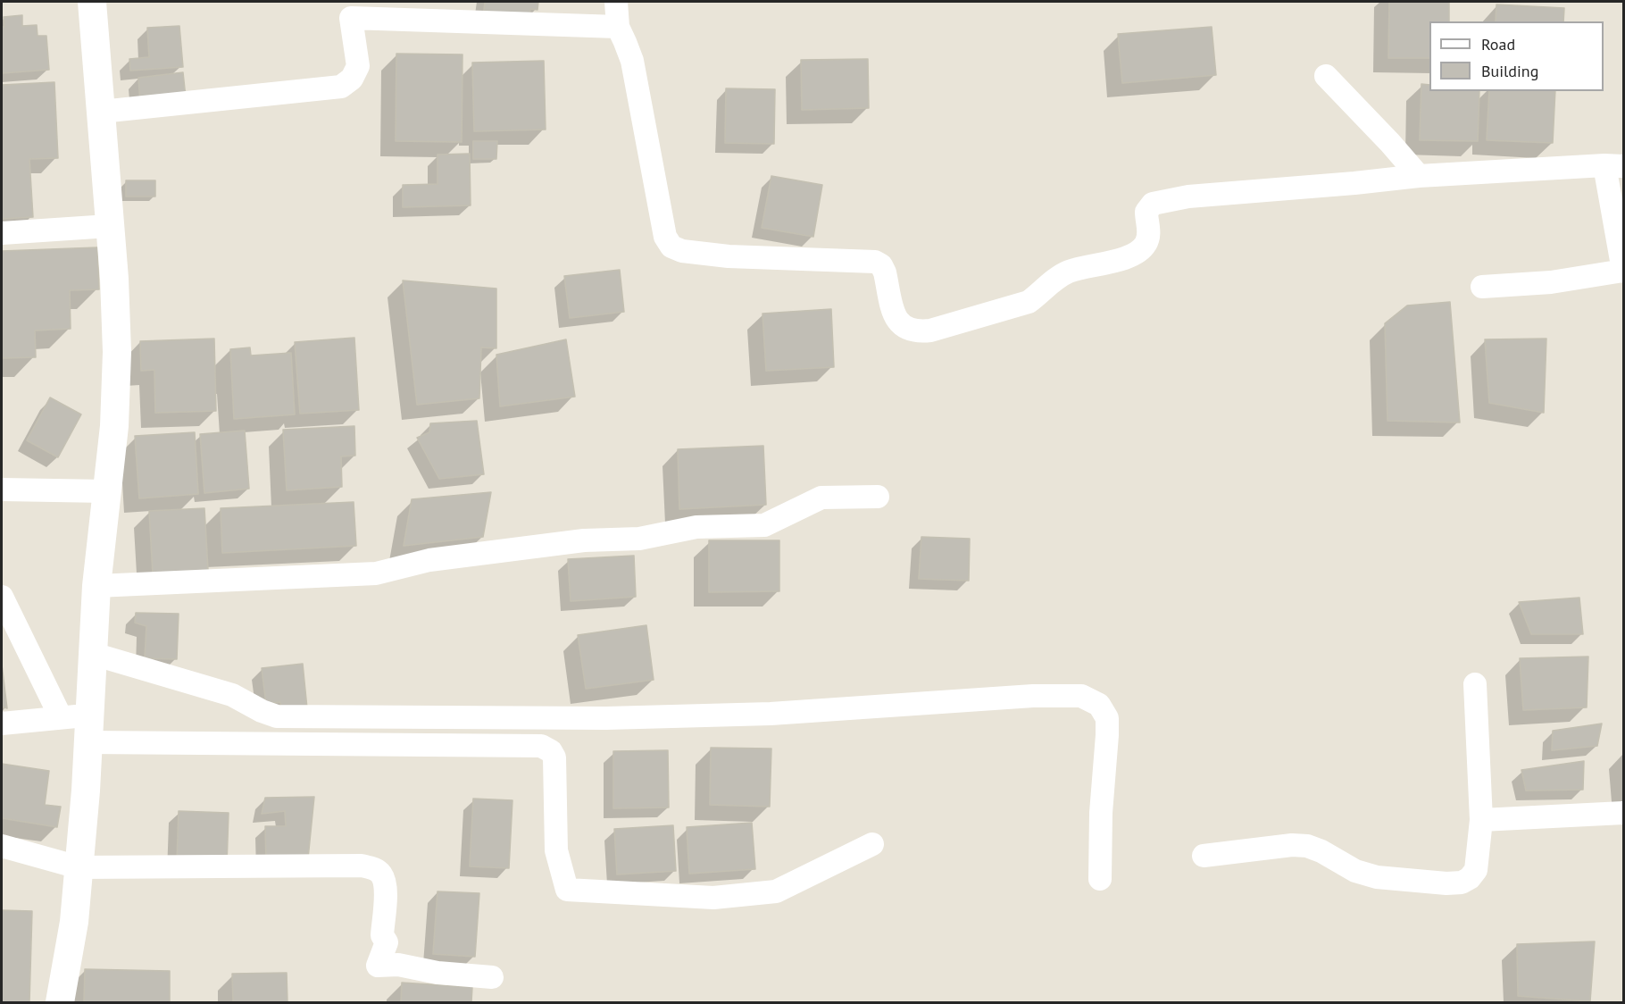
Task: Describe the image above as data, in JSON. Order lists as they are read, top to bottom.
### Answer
{
  "legend": ["Road", "Building"]
}
